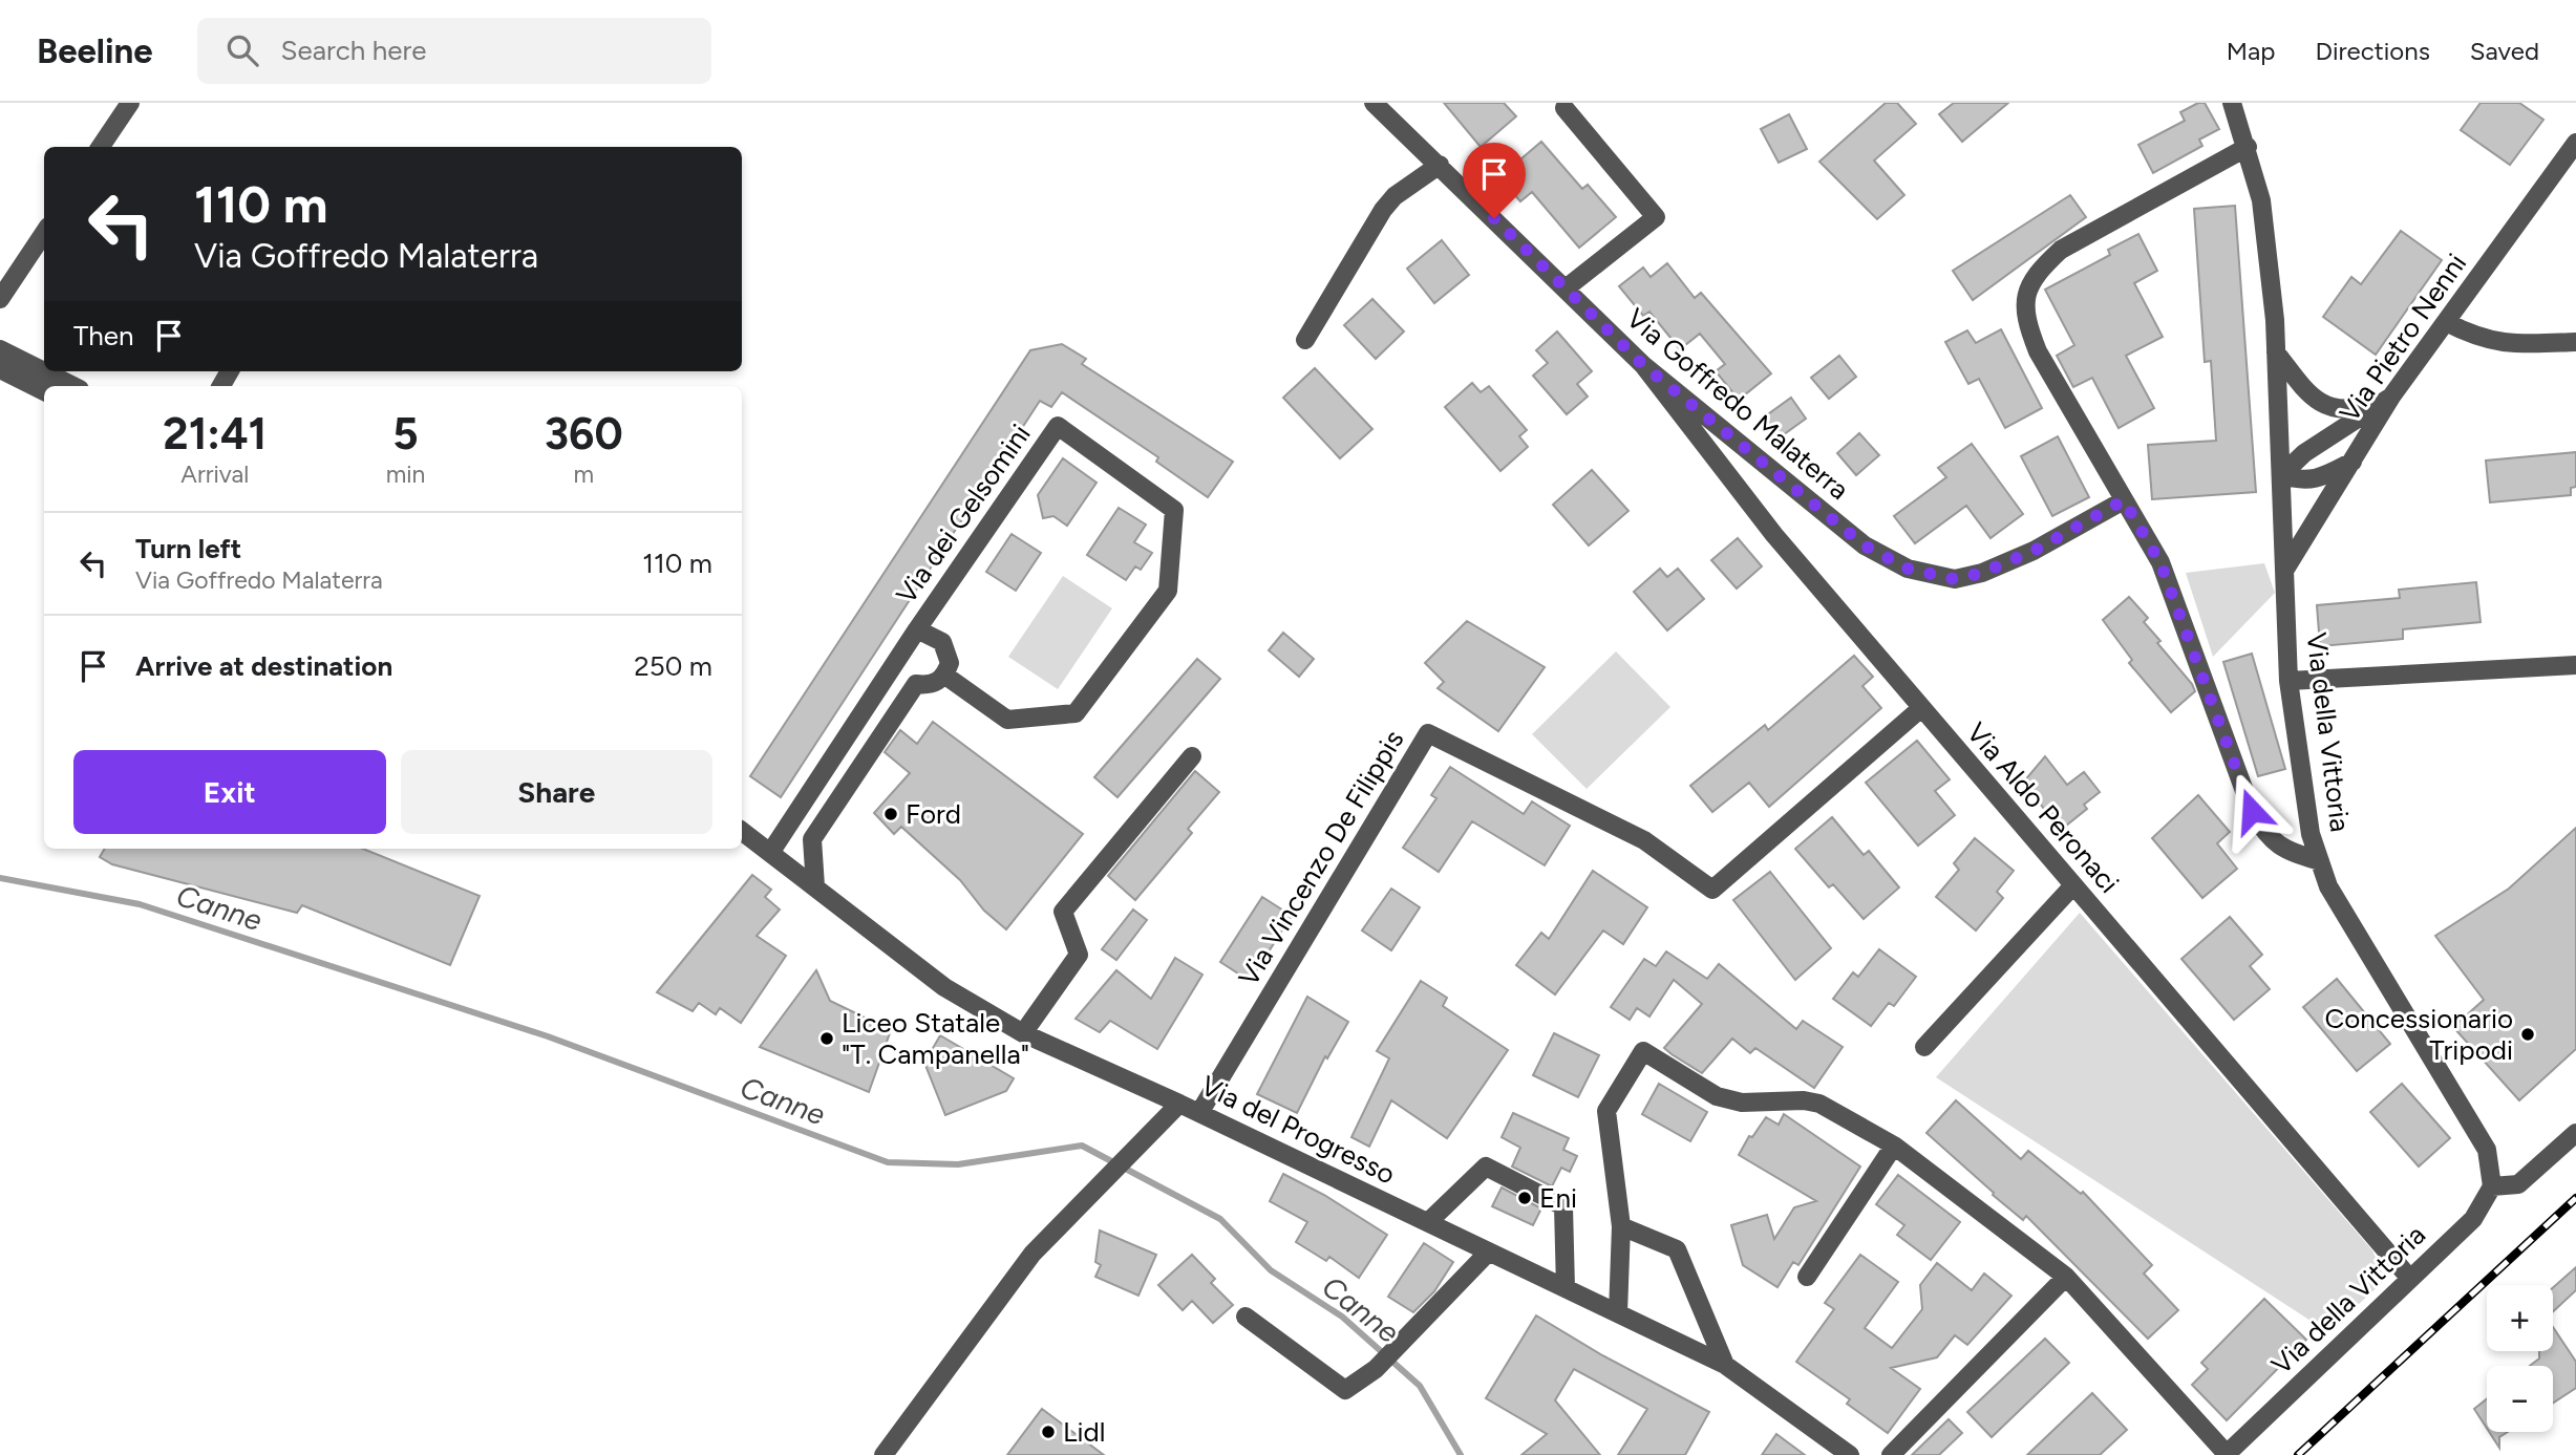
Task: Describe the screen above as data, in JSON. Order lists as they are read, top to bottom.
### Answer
{
  "streets": {
    "street": [
      "Via Pietro Nenni",
      "Via Goffredo Malaterra",
      "Via dei Gelsomini",
      "Via della Vittoria",
      "Via Aldo Peronaci",
      "Via Vincenzo De Filippis",
      "Via del Progresso"
    ]
  },
  "crossings": [
    ["Via Pietro Nenni", "Via della Vittoria"],
    ["Via Goffredo Malaterra", "Via Aldo Peronaci"],
    ["Via dei Gelsomini", "Via del Progresso"],
    ["Via della Vittoria", "Via Aldo Peronaci"],
    ["Via Aldo Peronaci", "Via Vincenzo De Filippis"],
    ["Via Vincenzo De Filippis", "Via del Progresso"]
  ],
  "water": ["Canne"],
  "places": [
    "Ford",
    "Concessionario Tripodi",
    "Liceo Statale \"T. Campanella\"",
    "Eni",
    "Lidl"
  ],
  "page": {
    "header": "Beeline",
    "search": "Search here",
    "nav": ["Map", "Directions", "Saved"],
    "turn": ["110 m", "Via Goffredo Malaterra"],
    "then": "Then",
    "eta": [
      "21:41",
      "Arrival",
      "5",
      "min",
      "360",
      "m"
    ],
    "list": [
      {
        "name": "Turn left",
        "note": "Via Goffredo Malaterra",
        "value": "110 m"
      },
      {
        "name": "Arrive at destination",
        "value": "250 m"
      }
    ],
    "buttons": ["Exit", "Share"],
    "map_buttons": ["+", "−"]
  }
}
